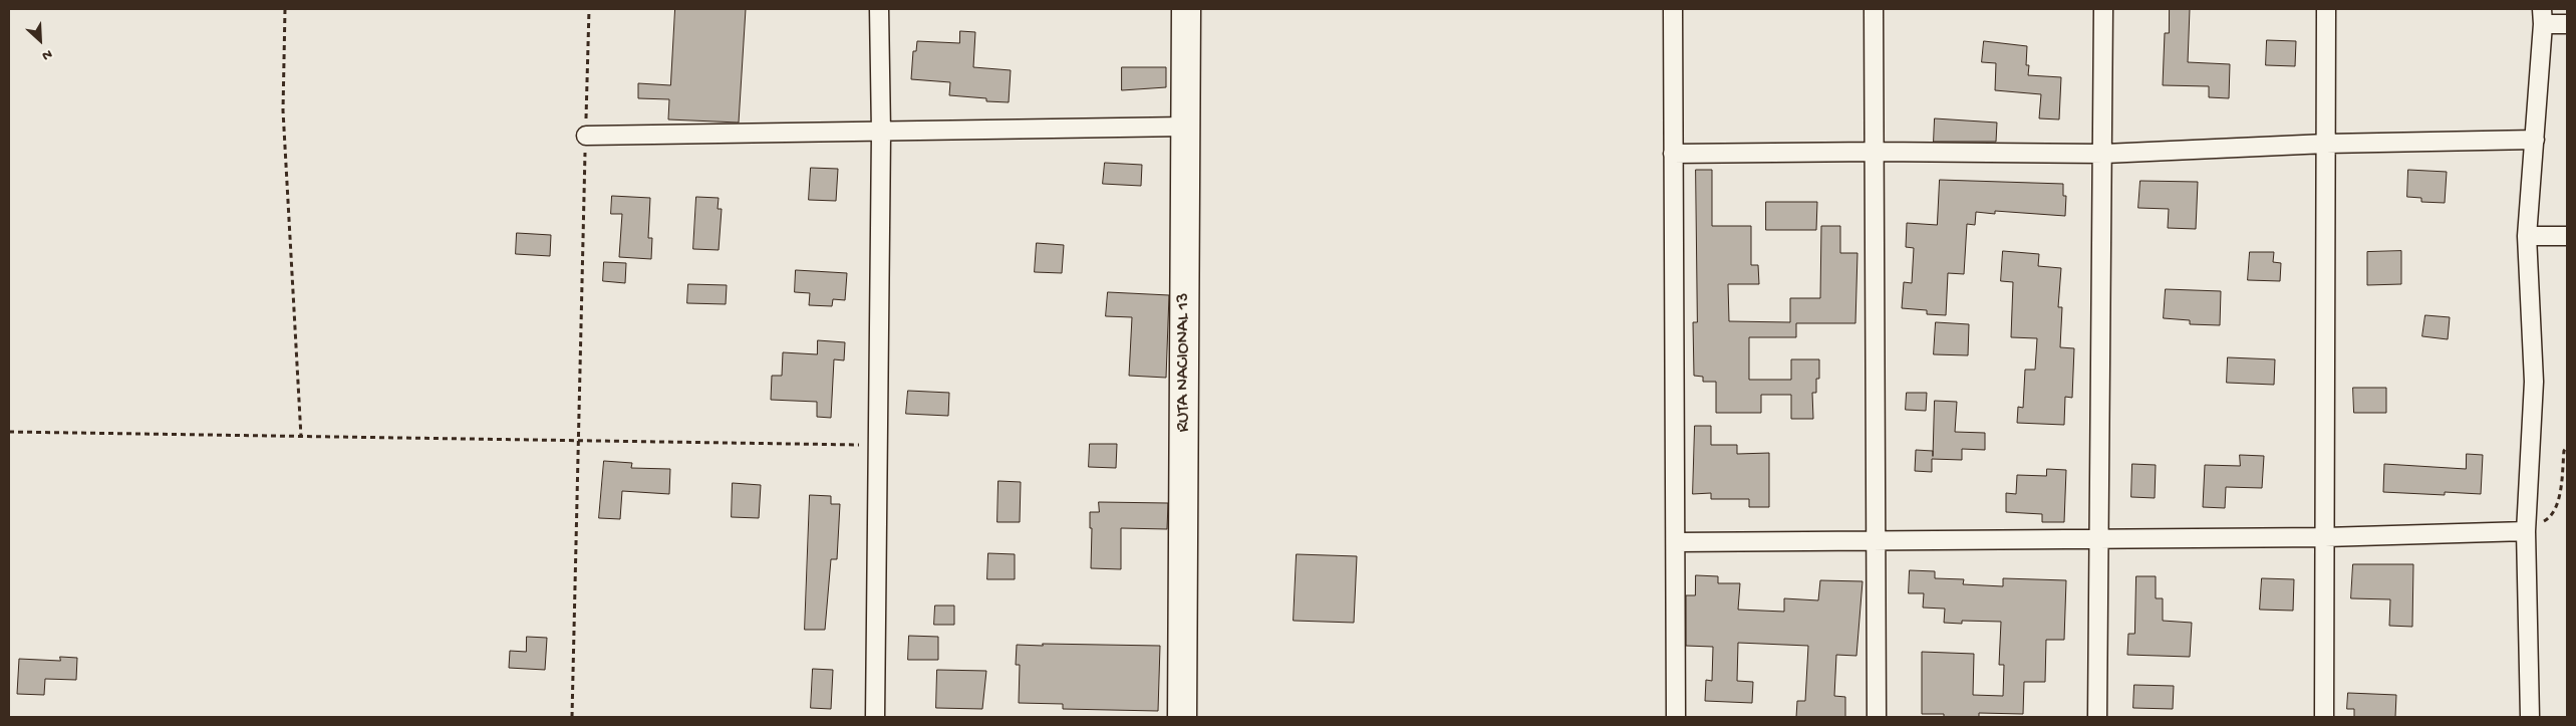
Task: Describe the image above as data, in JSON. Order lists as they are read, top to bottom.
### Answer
{
  "streets": {
    "highway": ["RUTA NACIONAL 13"]
  },
  "north": "bottom right"
}
